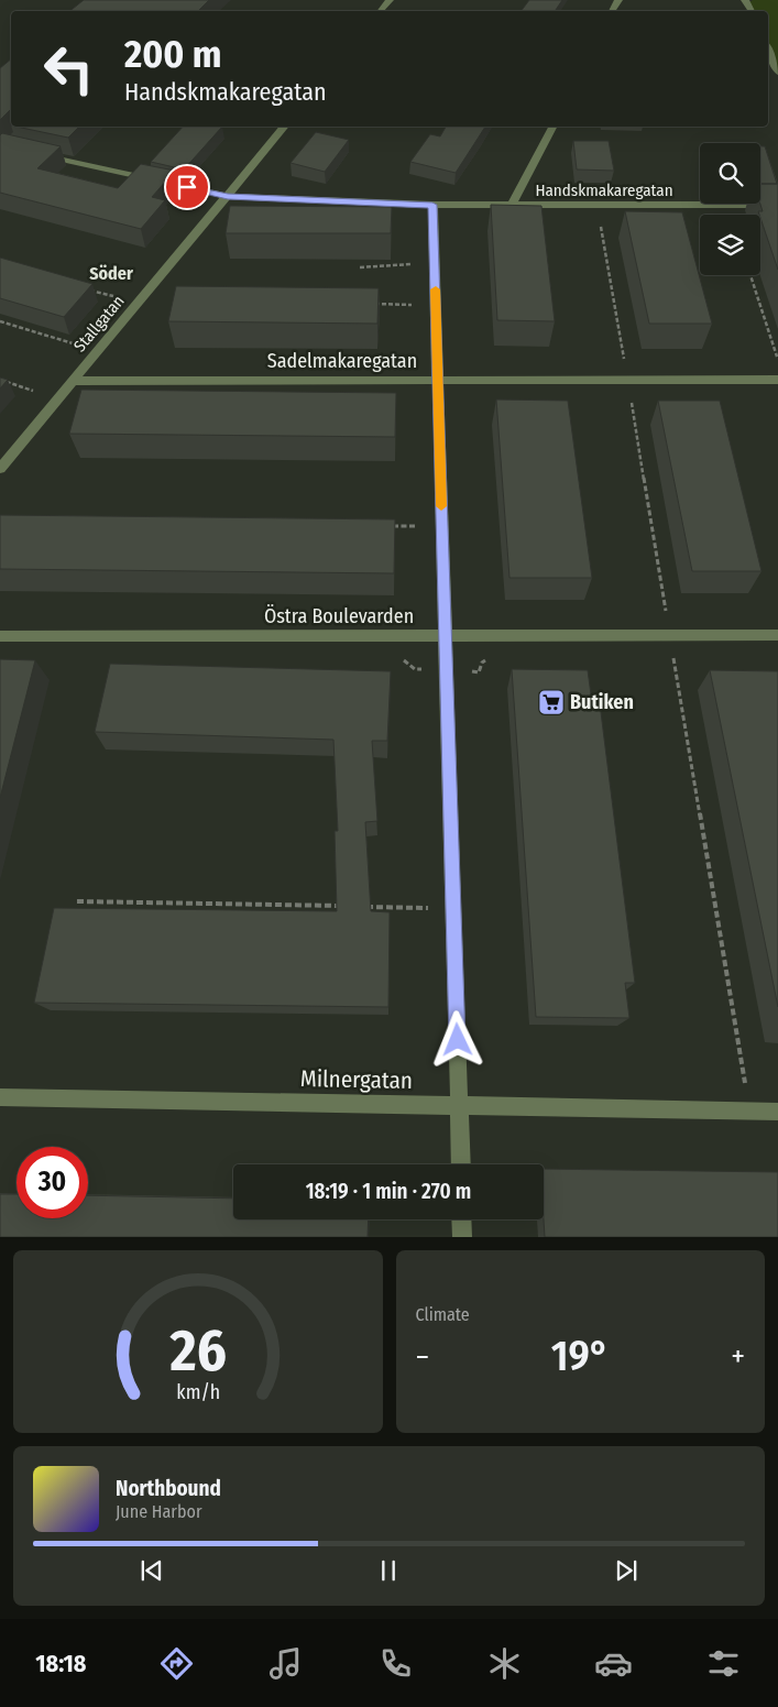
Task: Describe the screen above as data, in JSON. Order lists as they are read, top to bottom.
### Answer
{
  "streets": {
    "street": [
      "Handskmakaregatan",
      "Stallgatan",
      "Sadelmakaregatan",
      "Östra Boulevarden",
      "Milnergatan"
    ]
  },
  "crossings": [
    ["Handskmakaregatan", "Stallgatan"],
    ["Stallgatan", "Sadelmakaregatan"]
  ],
  "districts": ["Söder"],
  "places": {
    "supermarket": ["Butiken"]
  },
  "page": {
    "turn": ["200 m", "Handskmakaregatan"],
    "limit": "30",
    "trip": "18:19 · 1 min · 270 m",
    "tile": "Climate",
    "heat": ["−", "19°", "+"],
    "song": ["Northbound", "June Harbor"],
    "tabs": "18:18",
    "gauge": ["26", "km/h"]
  }
}
